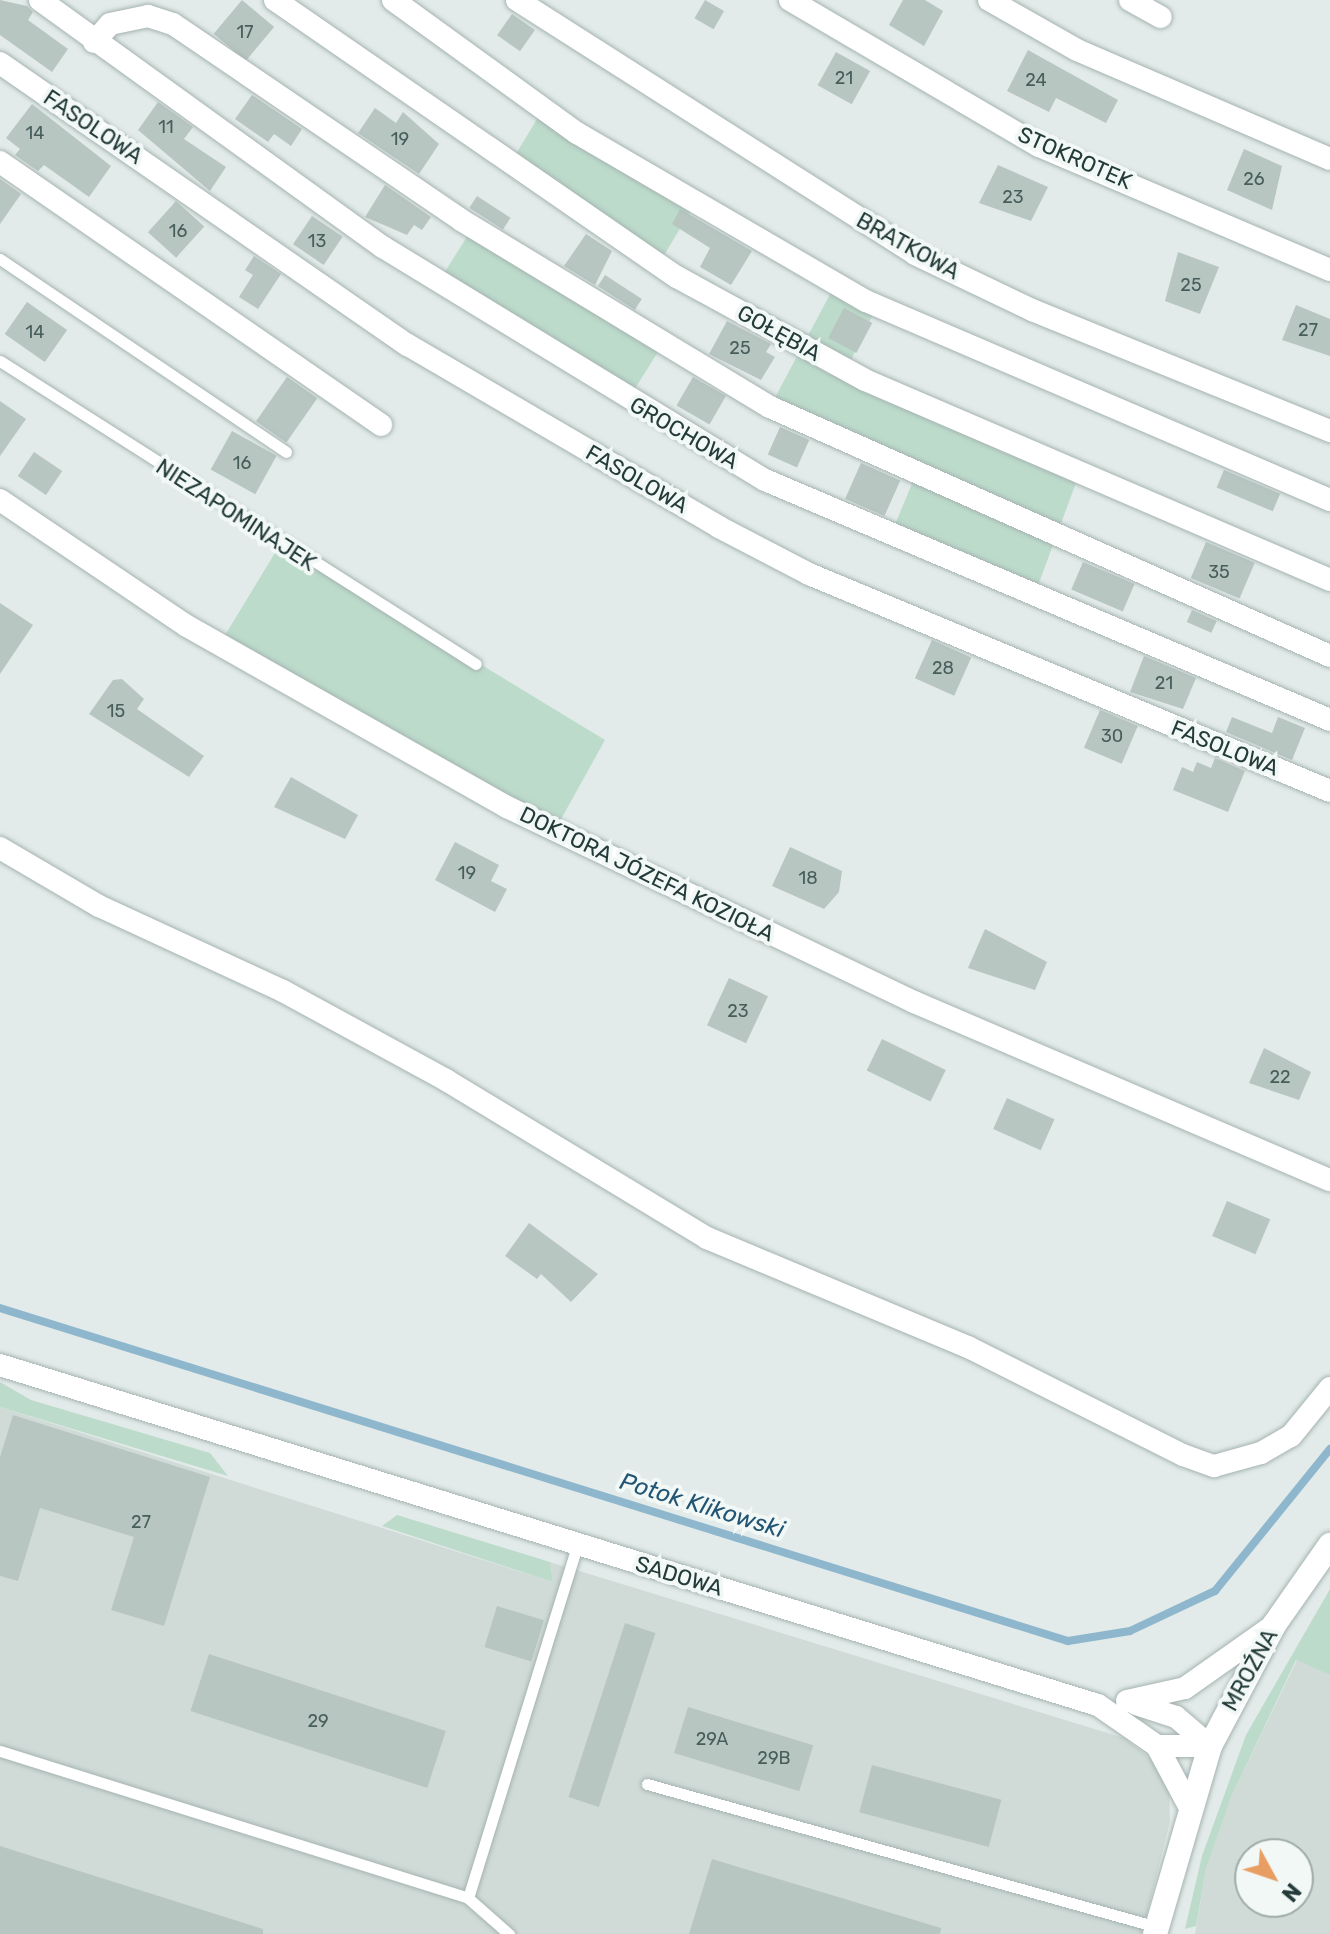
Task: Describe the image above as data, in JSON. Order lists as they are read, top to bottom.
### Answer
{
  "streets": {
    "main road": ["MROŹNA"],
    "street": [
      "FASOLOWA",
      "STOKROTEK",
      "BRATKOWA",
      "GOŁĘBIA",
      "GROCHOWA",
      "DOKTORA JÓZEFA KOZIOŁA",
      "SADOWA"
    ],
    "lane": ["NIEZAPOMINAJEK"]
  },
  "crossings": [
    ["SADOWA", "MROŹNA"]
  ],
  "water": ["Potok Klikowski"],
  "house_numbers": [
    "17",
    "21",
    "24",
    "11",
    "14",
    "19",
    "26",
    "23",
    "16",
    "13",
    "25",
    "27",
    "14",
    "25",
    "16",
    "35",
    "28",
    "21",
    "15",
    "30",
    "19",
    "18",
    "23",
    "22",
    "27",
    "29",
    "29A",
    "29B"
  ],
  "north": "bottom right"
}
